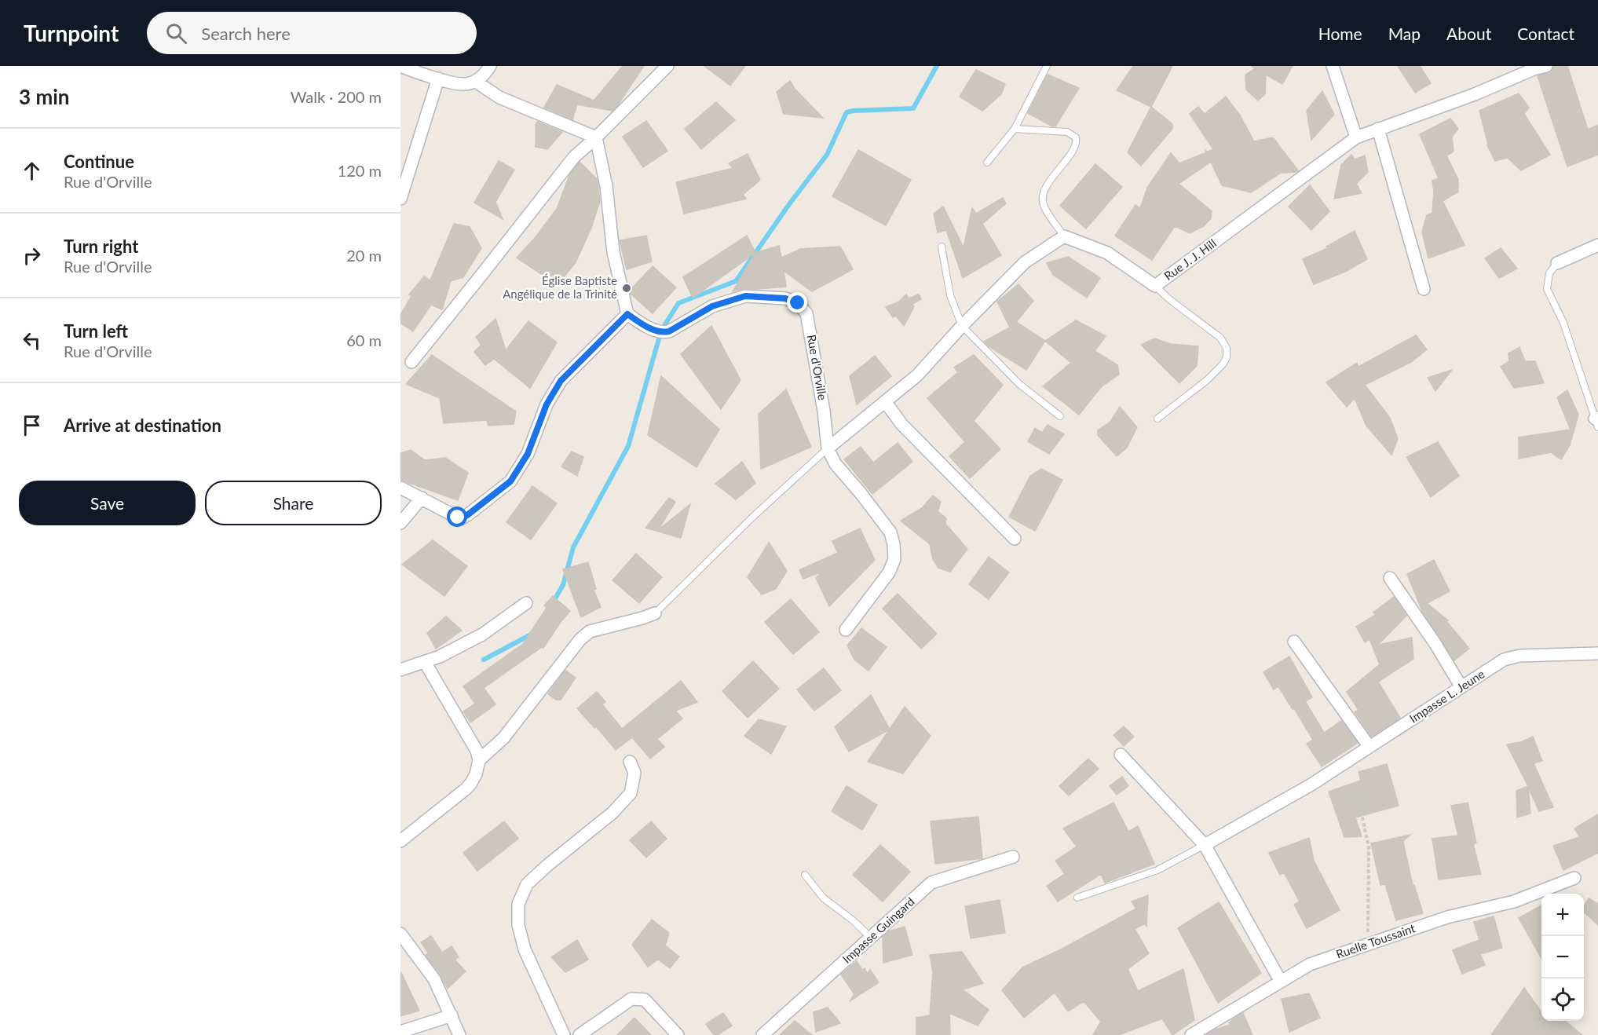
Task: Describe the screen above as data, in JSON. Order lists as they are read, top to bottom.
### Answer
{
  "streets": {
    "street": [
      "Rue J. J. Hill",
      "Rue d'Orville",
      "Impasse L. Jeune",
      "Impasse Guingard",
      "Ruelle Toussaint"
    ]
  },
  "places": ["Église Baptiste Angélique de la Trinité"],
  "page": {
    "header": "Turnpoint",
    "search": "Search here",
    "nav": [
      "Home",
      "Map",
      "About",
      "Contact"
    ],
    "heading": ["3 min", "Walk · 200 m"],
    "list": [
      ["Continue", "Rue d'Orville", "120 m"],
      ["Turn right", "Rue d'Orville", "20 m"],
      ["Turn left", "Rue d'Orville", "60 m"],
      "Arrive at destination"
    ],
    "buttons": ["Save", "Share"],
    "map_buttons": ["+", "−"]
  }
}
